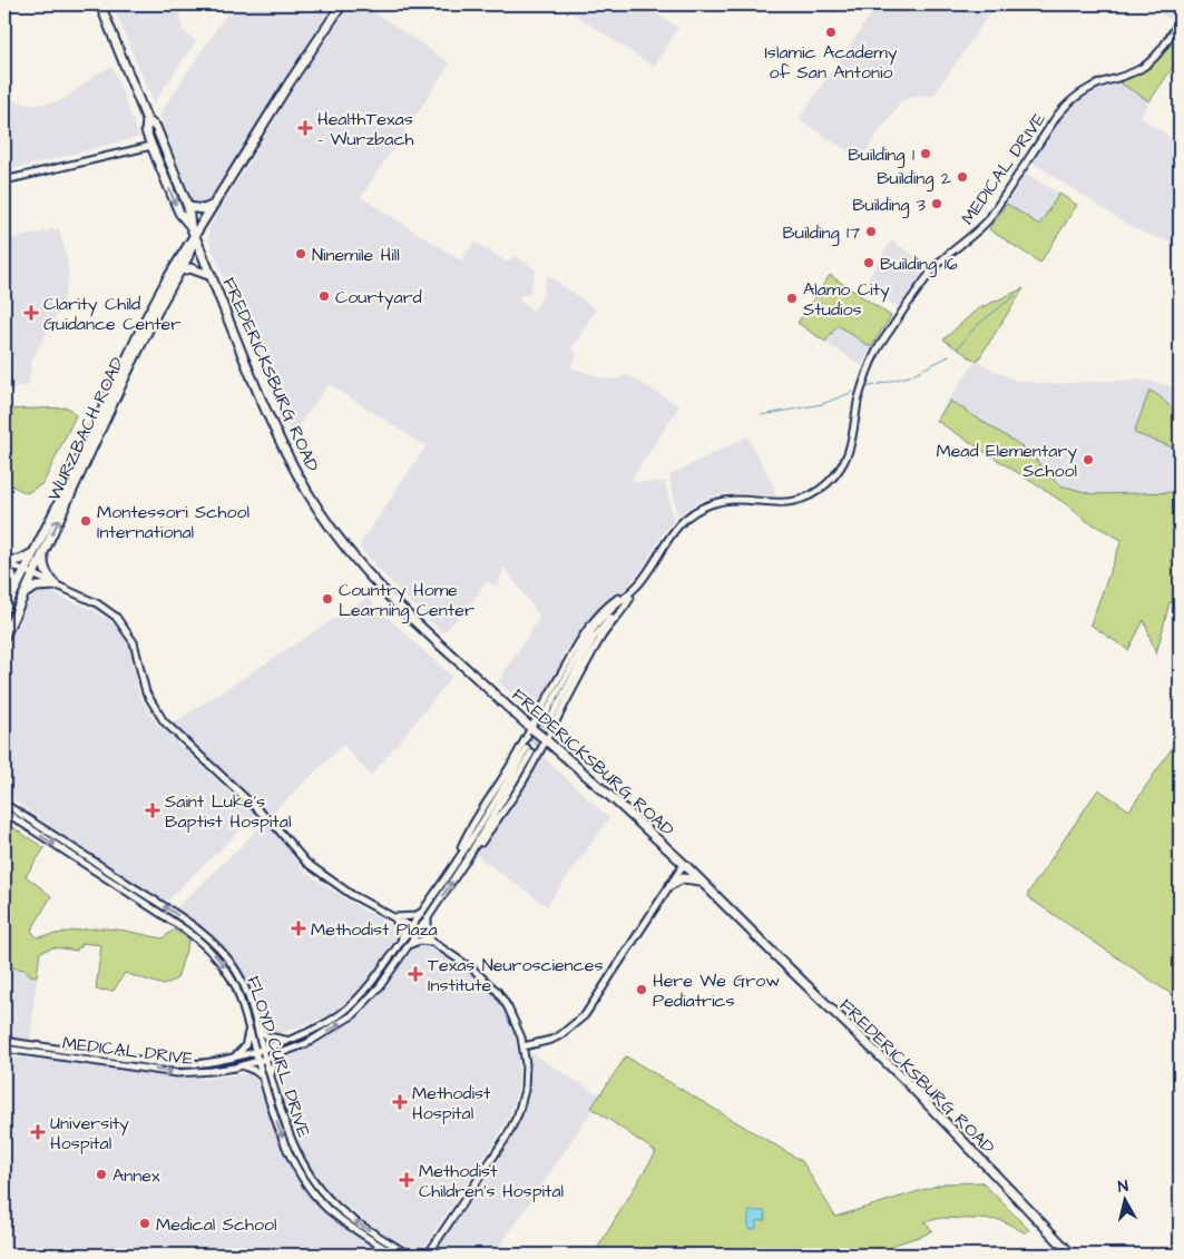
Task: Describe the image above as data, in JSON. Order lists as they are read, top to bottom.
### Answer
{
  "streets": {
    "main road": ["FREDERICKSBURG ROAD", "WURZBACH ROAD"],
    "street": ["MEDICAL DRIVE", "FLOYD CURL DRIVE"]
  },
  "crossings": [
    ["MEDICAL DRIVE", "FLOYD CURL DRIVE"],
    ["FREDERICKSBURG ROAD", "WURZBACH ROAD"]
  ],
  "places": {
    "other": [
      "Islamic Academy of San Antonio",
      "Building 1",
      "Building 2",
      "Building 3",
      "Building 17",
      "Ninemile Hill",
      "Building 16",
      "Courtyard",
      "Alamo City Studios",
      "Mead Elementary School",
      "Montessori School International",
      "Country Home Learning Center",
      "Here We Grow Pediatrics",
      "Annex",
      "Medical School"
    ],
    "health": [
      "HealthTexas - Wurzbach",
      "Clarity Child Guidance Center",
      "Saint Luke's Baptist Hospital",
      "Methodist Plaza",
      "Texas Neurosciences Institute",
      "Methodist Hospital",
      "University Hospital",
      "Methodist Children's Hospital"
    ]
  },
  "north": "top"
}
